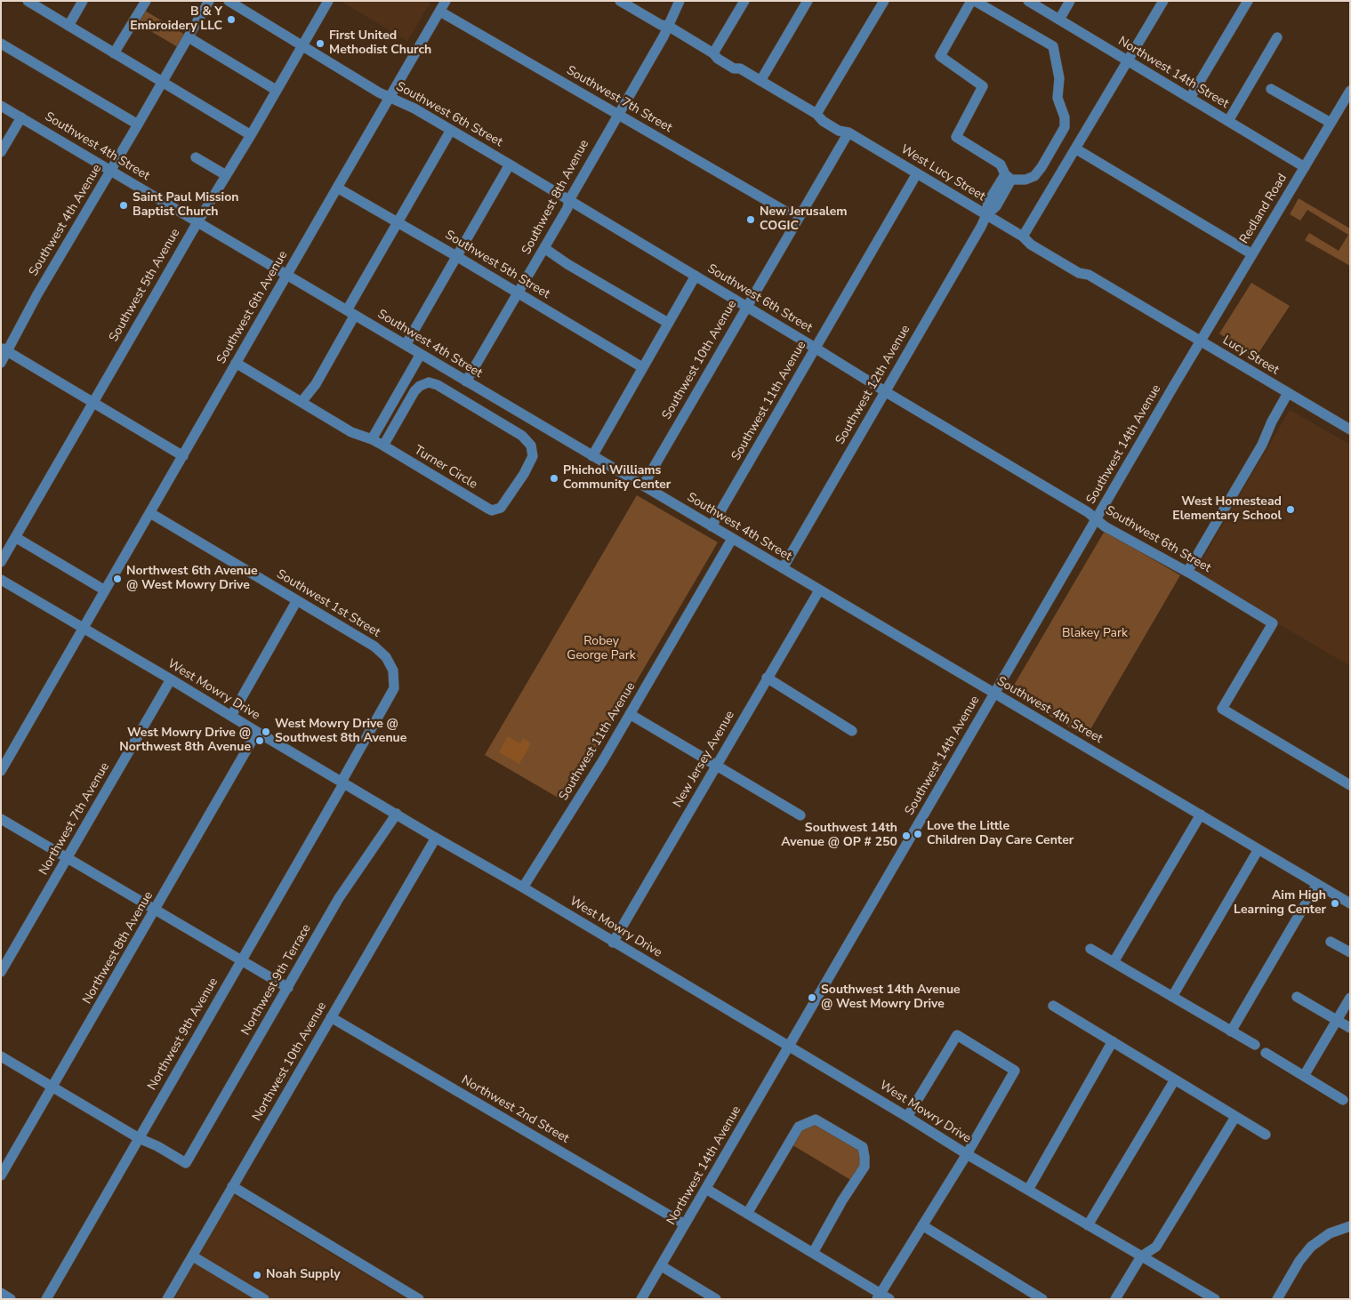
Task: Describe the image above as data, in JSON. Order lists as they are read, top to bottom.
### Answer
{
  "streets": {
    "street": [
      "Northwest 14th Street",
      "Southwest 7th Street",
      "Southwest 6th Street",
      "Southwest 4th Street",
      "West Lucy Street",
      "Southwest 8th Avenue",
      "Redland Road",
      "Southwest 4th Avenue",
      "Southwest 5th Street",
      "Southwest 5th Avenue",
      "Southwest 6th Avenue",
      "Lucy Street",
      "Southwest 10th Avenue",
      "Southwest 12th Avenue",
      "Southwest 11th Avenue",
      "Southwest 14th Avenue",
      "Turner Circle",
      "Southwest 1st Street",
      "West Mowry Drive",
      "New Jersey Avenue",
      "Northwest 7th Avenue",
      "Northwest 8th Avenue",
      "Northwest 9th Terrace",
      "Northwest 9th Avenue",
      "Northwest 10th Avenue",
      "Northwest 2nd Street",
      "Northwest 14th Avenue"
    ]
  },
  "crossings": [
    ["Northwest 14th Street", "Redland Road"],
    ["Southwest 7th Street", "Southwest 8th Avenue"],
    ["Southwest 7th Street", "Southwest 6th Avenue"],
    ["Southwest 6th Street", "Southwest 8th Avenue"],
    ["Southwest 6th Street", "Southwest 5th Avenue"],
    ["Southwest 6th Street", "Southwest 6th Avenue"],
    ["Southwest 6th Street", "Southwest 10th Avenue"],
    ["Southwest 6th Street", "Southwest 12th Avenue"],
    ["Southwest 6th Street", "Southwest 11th Avenue"],
    ["Southwest 6th Street", "Southwest 14th Avenue"],
    ["Southwest 4th Street", "Southwest 8th Avenue"],
    ["Southwest 4th Street", "Southwest 4th Avenue"],
    ["Southwest 4th Street", "Southwest 5th Avenue"],
    ["Southwest 4th Street", "Southwest 6th Avenue"],
    ["Southwest 4th Street", "Southwest 10th Avenue"],
    ["Southwest 4th Street", "Southwest 12th Avenue"],
    ["Southwest 4th Street", "Southwest 11th Avenue"],
    ["Southwest 4th Street", "Southwest 14th Avenue"],
    ["Southwest 4th Street", "New Jersey Avenue"],
    ["West Lucy Street", "Southwest 8th Avenue"],
    ["West Lucy Street", "Redland Road"],
    ["West Lucy Street", "Lucy Street"],
    ["West Lucy Street", "Southwest 10th Avenue"],
    ["West Lucy Street", "Southwest 12th Avenue"],
    ["West Lucy Street", "Southwest 11th Avenue"],
    ["West Lucy Street", "Southwest 14th Avenue"],
    ["Southwest 8th Avenue", "Southwest 5th Street"],
    ["Redland Road", "Lucy Street"],
    ["Redland Road", "Southwest 14th Avenue"],
    ["Southwest 5th Street", "Southwest 6th Avenue"],
    ["Southwest 6th Avenue", "Southwest 1st Street"],
    ["Southwest 6th Avenue", "West Mowry Drive"],
    ["Lucy Street", "Southwest 14th Avenue"],
    ["Southwest 11th Avenue", "West Mowry Drive"],
    ["Southwest 14th Avenue", "West Mowry Drive"],
    ["Southwest 14th Avenue", "Northwest 14th Avenue"],
    ["Southwest 1st Street", "Northwest 9th Avenue"],
    ["West Mowry Drive", "New Jersey Avenue"],
    ["West Mowry Drive", "Northwest 7th Avenue"],
    ["West Mowry Drive", "Northwest 8th Avenue"],
    ["West Mowry Drive", "Northwest 9th Terrace"],
    ["West Mowry Drive", "Northwest 9th Avenue"],
    ["West Mowry Drive", "Northwest 10th Avenue"],
    ["West Mowry Drive", "Northwest 14th Avenue"],
    ["Northwest 9th Terrace", "Northwest 9th Avenue"],
    ["Northwest 10th Avenue", "Northwest 2nd Street"],
    ["Northwest 2nd Street", "Northwest 14th Avenue"]
  ],
  "parks": ["Blakey Park", "Robey George Park"],
  "places": [
    "B & Y Embroidery LLC",
    "First United Methodist Church",
    "Saint Paul Mission Baptist Church",
    "New Jerusalem COGIC",
    "Phichol Williams Community Center",
    "West Homestead Elementary School",
    "Northwest 6th Avenue @ West Mowry Drive",
    "West Mowry Drive @ Southwest 8th Avenue",
    "West Mowry Drive @ Northwest 8th Avenue",
    "Love the Little Children Day Care Center",
    "Southwest 14th Avenue @ OP # 250",
    "Aim High Learning Center",
    "Southwest 14th Avenue @ West Mowry Drive",
    "Noah Supply"
  ]
}
